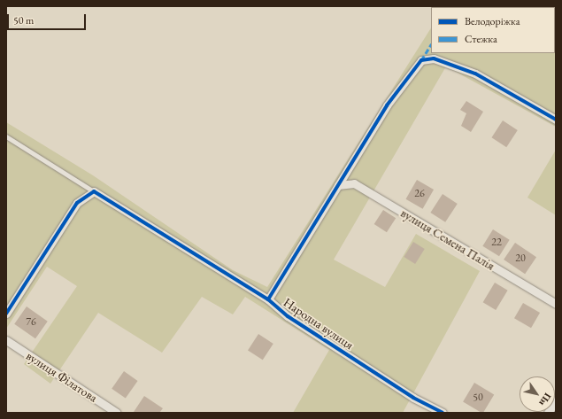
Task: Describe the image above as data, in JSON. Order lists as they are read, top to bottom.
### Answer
{
  "streets": {
    "street": ["вулиця Семена Палія", "Народна вулиця", "вулиця Філатова"]
  },
  "house_numbers": [
    "26",
    "22",
    "20",
    "76",
    "50"
  ],
  "legend": ["Велодоріжка", "Стежка"],
  "scale_bar": "50 m",
  "north": "bottom right"
}
